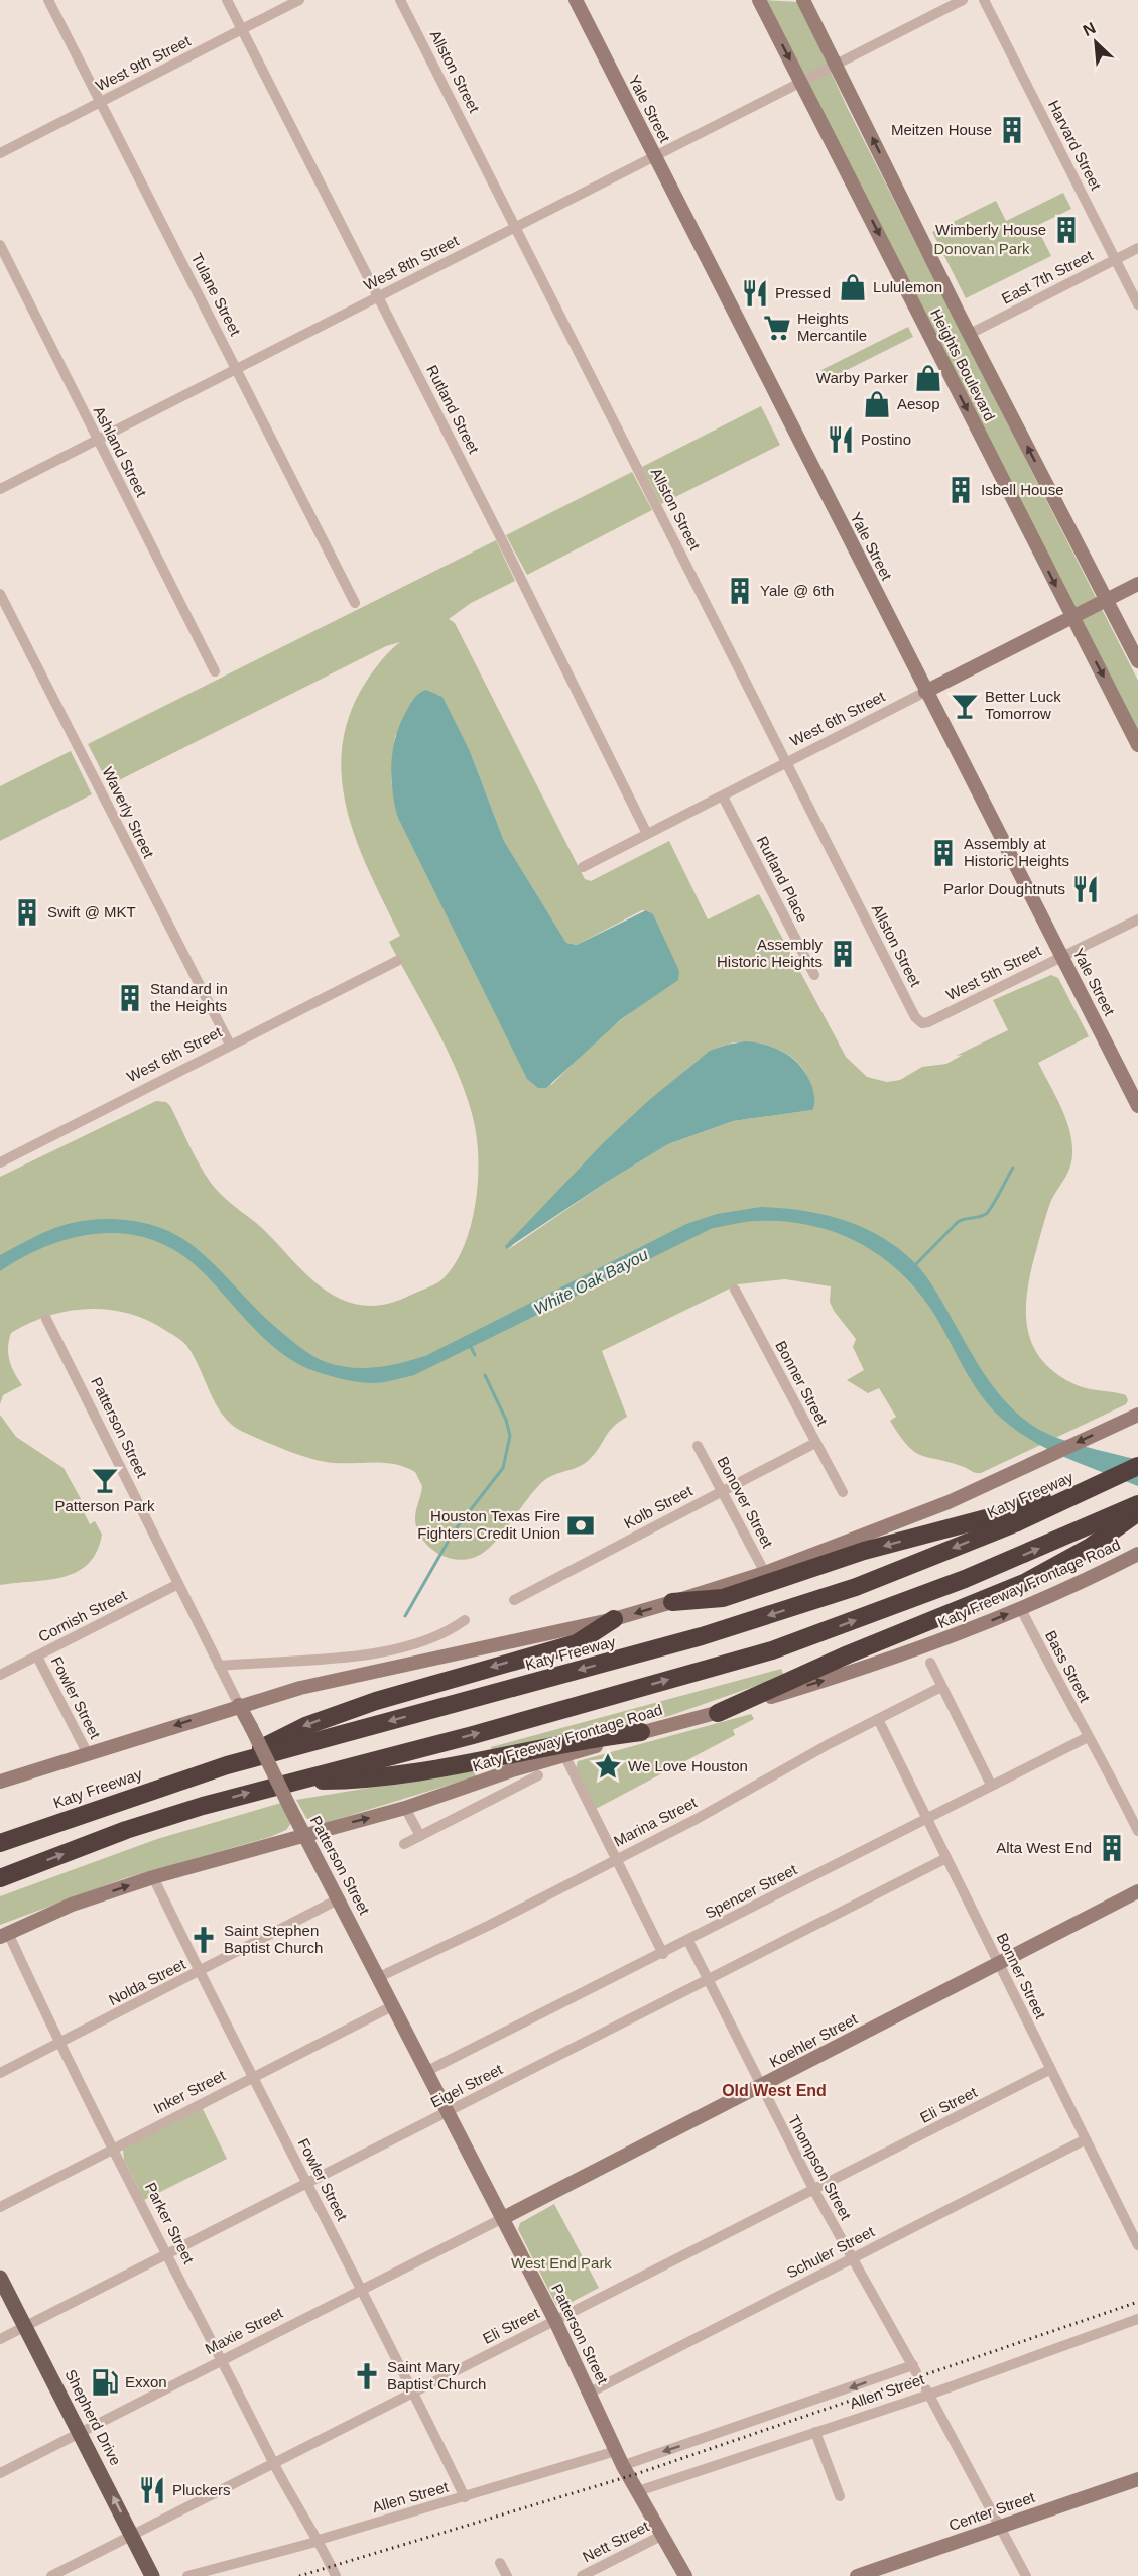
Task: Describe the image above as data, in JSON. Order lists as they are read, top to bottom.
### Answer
{
  "streets": {
    "highway": ["Katy Freeway"],
    "main road": [
      "Yale Street",
      "Heights Boulevard",
      "West 6th Street",
      "Patterson Street",
      "Katy Freeway Frontage Road",
      "Koehler Street",
      "Shepherd Drive",
      "Center Street"
    ],
    "street": [
      "West 9th Street",
      "Allston Street",
      "Harvard Street",
      "West 8th Street",
      "East 7th Street",
      "Tulane Street",
      "Rutland Street",
      "Ashland Street",
      "Waverly Street",
      "Rutland Place",
      "West 5th Street",
      "Bonner Street",
      "Bonover Street",
      "Kolb Street",
      "Cornish Street",
      "Bass Street",
      "Fowler Street",
      "Marina Street",
      "Spencer Street",
      "Nolda Street",
      "Eigel Street",
      "Inker Street",
      "Eli Street",
      "Thompson Street",
      "Parker Street",
      "Schuler Street",
      "Maxie Street",
      "Allen Street",
      "Nett Street"
    ]
  },
  "crossings": [
    ["West 9th Street", "Tulane Street"],
    ["West 9th Street", "Rutland Street"],
    ["Allston Street", "West 8th Street"],
    ["Allston Street", "West 6th Street"],
    ["Allston Street", "West 5th Street"],
    ["Yale Street", "West 8th Street"],
    ["Yale Street", "West 6th Street"],
    ["Yale Street", "West 5th Street"],
    ["Harvard Street", "East 7th Street"],
    ["West 8th Street", "Tulane Street"],
    ["West 8th Street", "Heights Boulevard"],
    ["West 8th Street", "Rutland Street"],
    ["West 8th Street", "Ashland Street"],
    ["East 7th Street", "Heights Boulevard"],
    ["Heights Boulevard", "West 6th Street"],
    ["Rutland Street", "West 6th Street"],
    ["West 6th Street", "Waverly Street"],
    ["West 6th Street", "Rutland Place"],
    ["Bonner Street", "Kolb Street"],
    ["Bonner Street", "Marina Street"],
    ["Bonner Street", "Spencer Street"],
    ["Bonner Street", "Koehler Street"],
    ["Bonner Street", "Eigel Street"],
    ["Bonner Street", "Eli Street"],
    ["Bonner Street", "Schuler Street"],
    ["Patterson Street", "Katy Freeway Frontage Road"],
    ["Patterson Street", "Cornish Street"],
    ["Patterson Street", "Marina Street"],
    ["Patterson Street", "Spencer Street"],
    ["Patterson Street", "Nolda Street"],
    ["Patterson Street", "Koehler Street"],
    ["Patterson Street", "Eigel Street"],
    ["Patterson Street", "Inker Street"],
    ["Patterson Street", "Eli Street"],
    ["Patterson Street", "Schuler Street"],
    ["Patterson Street", "Maxie Street"],
    ["Patterson Street", "Allen Street"],
    ["Patterson Street", "Nett Street"],
    ["Bonover Street", "Kolb Street"],
    ["Katy Freeway Frontage Road", "Bass Street"],
    ["Katy Freeway Frontage Road", "Fowler Street"],
    ["Katy Freeway Frontage Road", "Parker Street"],
    ["Cornish Street", "Fowler Street"],
    ["Bass Street", "Spencer Street"],
    ["Fowler Street", "Nolda Street"],
    ["Fowler Street", "Eigel Street"],
    ["Fowler Street", "Inker Street"],
    ["Fowler Street", "Eli Street"],
    ["Fowler Street", "Maxie Street"],
    ["Fowler Street", "Allen Street"],
    ["Spencer Street", "Thompson Street"],
    ["Nolda Street", "Parker Street"],
    ["Koehler Street", "Thompson Street"],
    ["Koehler Street", "Maxie Street"],
    ["Eigel Street", "Thompson Street"],
    ["Eigel Street", "Parker Street"],
    ["Eigel Street", "Shepherd Drive"],
    ["Inker Street", "Parker Street"],
    ["Eli Street", "Thompson Street"],
    ["Eli Street", "Parker Street"],
    ["Eli Street", "Shepherd Drive"],
    ["Thompson Street", "Schuler Street"],
    ["Thompson Street", "Allen Street"],
    ["Parker Street", "Maxie Street"],
    ["Parker Street", "Allen Street"],
    ["Maxie Street", "Shepherd Drive"]
  ],
  "one_way": ["Katy Freeway Frontage Road"],
  "districts": ["Old West End"],
  "water": ["White Oak Bayou"],
  "parks": ["Donovan Park", "West End Park"],
  "places": {
    "building": [
      "Meitzen House",
      "Wimberly House",
      "Isbell House",
      "Yale @ 6th",
      "Assembly at Historic Heights",
      "Swift @ MKT",
      "Assembly Historic Heights",
      "Standard in the Heights",
      "Alta West End"
    ],
    "shop": ["Lululemon", "Warby Parker", "Aesop"],
    "restaurant": [
      "Pressed",
      "Postino",
      "Parlor Doughtnuts",
      "Pluckers"
    ],
    "supermarket": ["Heights Mercantile"],
    "bar": ["Better Luck Tomorrow", "Patterson Park"],
    "bank": ["Houston Texas Fire Fighters Credit Union"],
    "place": ["We Love Houston"],
    "church": ["Saint Stephen Baptist Church", "Saint Mary Baptist Church"],
    "fuel station": ["Exxon"]
  },
  "north": "top left"
}
